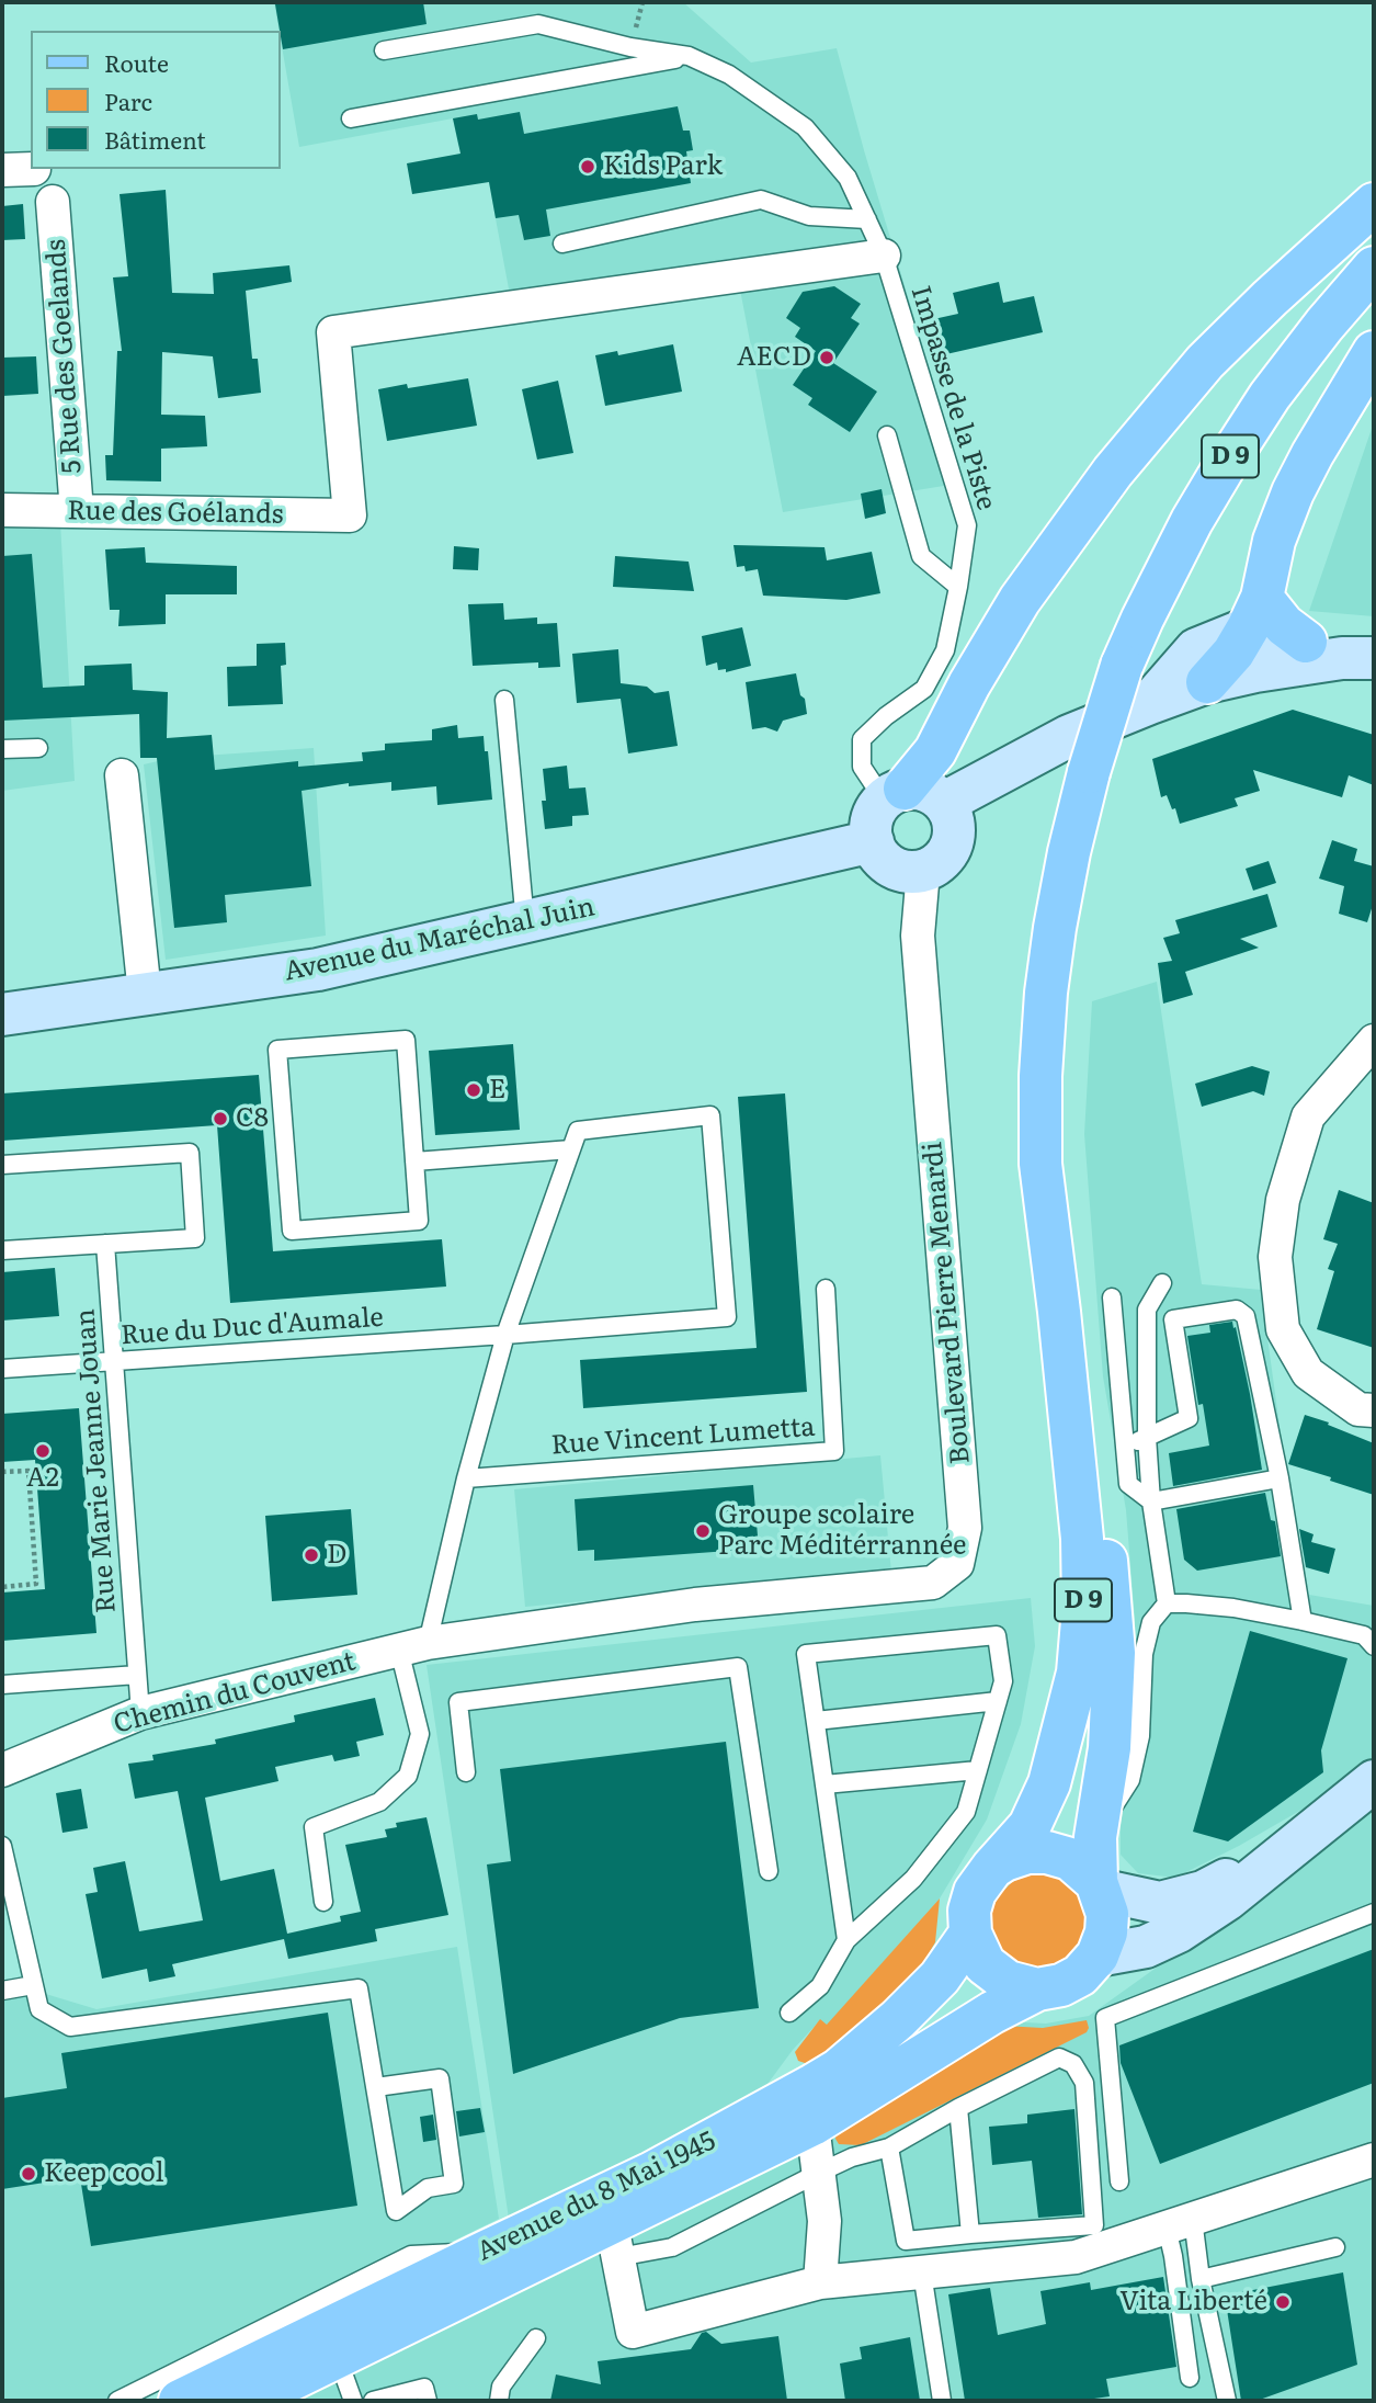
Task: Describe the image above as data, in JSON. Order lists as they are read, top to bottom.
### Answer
{
  "streets": {
    "main road": ["D 9", "Avenue du Maréchal Juin", "Avenue du 8 Mai 1945"],
    "street": [
      "5 Rue des Goelands",
      "Rue des Goélands",
      "Boulevard Pierre Menardi",
      "Chemin du Couvent"
    ],
    "lane": [
      "Impasse de la Piste",
      "Rue du Duc d'Aumale",
      "Rue Vincent Lumetta",
      "Rue Marie Jeanne Jouan"
    ]
  },
  "crossings": [
    ["5 Rue des Goelands", "Rue des Goélands"],
    ["Impasse de la Piste", "Rue des Goélands"],
    ["Impasse de la Piste", "Avenue du Maréchal Juin"],
    ["Impasse de la Piste", "Boulevard Pierre Menardi"],
    ["D 9", "Avenue du 8 Mai 1945"],
    ["Avenue du Maréchal Juin", "Boulevard Pierre Menardi"],
    ["Boulevard Pierre Menardi", "Chemin du Couvent"],
    ["Rue du Duc d'Aumale", "Rue Marie Jeanne Jouan"],
    ["Rue Marie Jeanne Jouan", "Chemin du Couvent"]
  ],
  "places": [
    "Kids Park",
    "AECD",
    "E",
    "C8",
    "A2",
    "Groupe scolaire Parc Méditérrannée",
    "D",
    "Keep cool",
    "Vita Liberté"
  ],
  "legend": ["Route", "Parc", "Bâtiment"]
}
